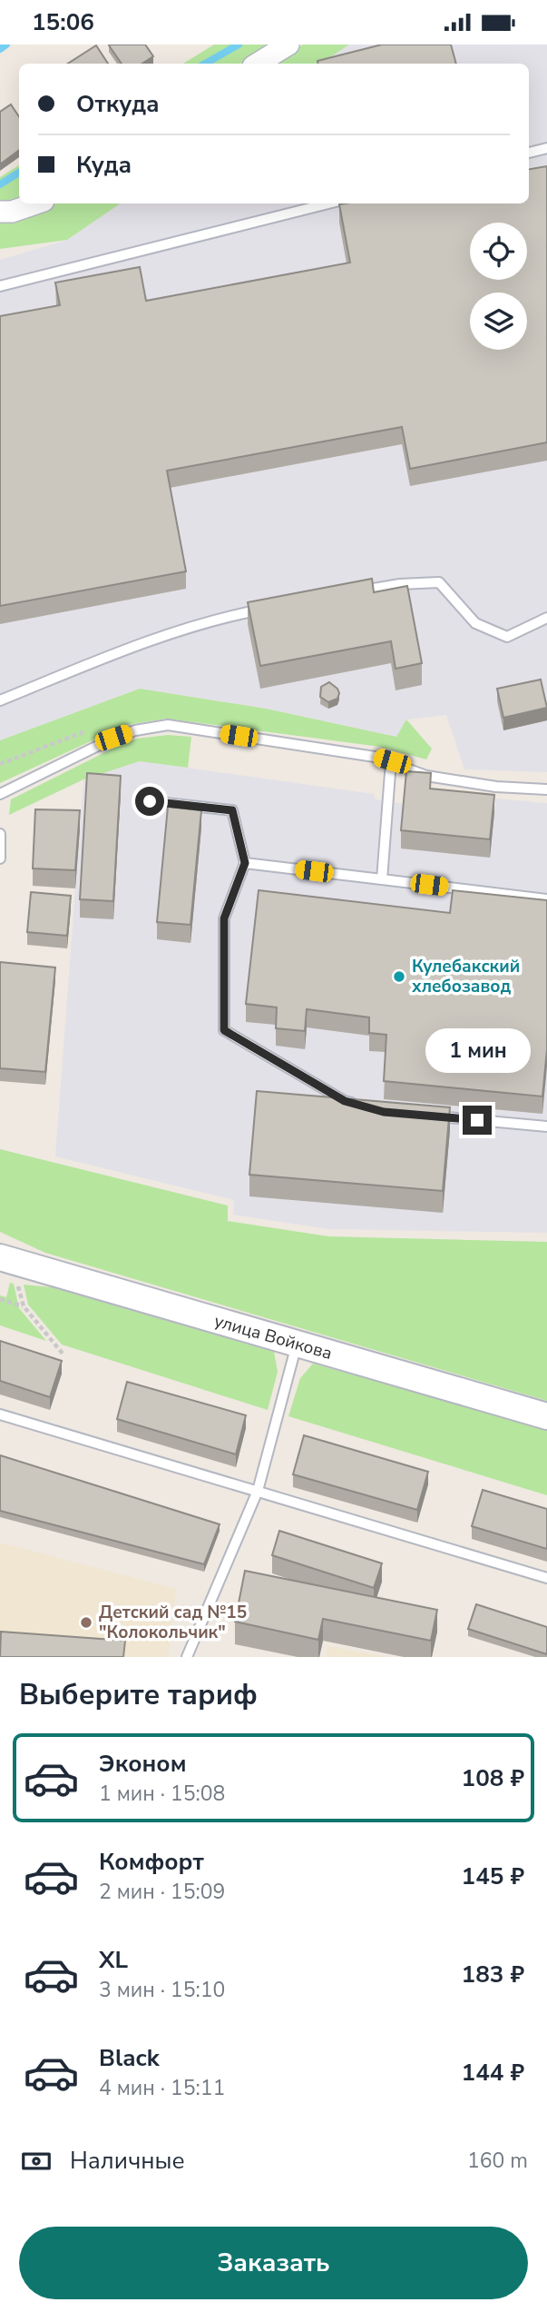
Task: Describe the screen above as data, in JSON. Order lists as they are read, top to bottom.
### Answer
{
  "streets": {
    "street": ["улица Войкова"]
  },
  "places": ["Кулебакский хлебозавод", "Детский сад №15 \"Колокольчик\""],
  "page": {
    "status": "15:06",
    "banner": ["Откуда", "Куда"],
    "bubble": "1 мин",
    "heading": "Выберите тариф",
    "list": [
      {
        "name": "Эконом",
        "note": "1 мин · 15:08",
        "value": "108 ₽"
      },
      {
        "name": "Комфорт",
        "note": "2 мин · 15:09",
        "value": "145 ₽"
      },
      {
        "name": "XL",
        "note": "3 мин · 15:10",
        "value": "183 ₽"
      },
      {
        "name": "Black",
        "note": "4 мин · 15:11",
        "value": "144 ₽"
      }
    ],
    "pay": ["Наличные", "160 m"],
    "buttons": "Заказать"
  }
}
